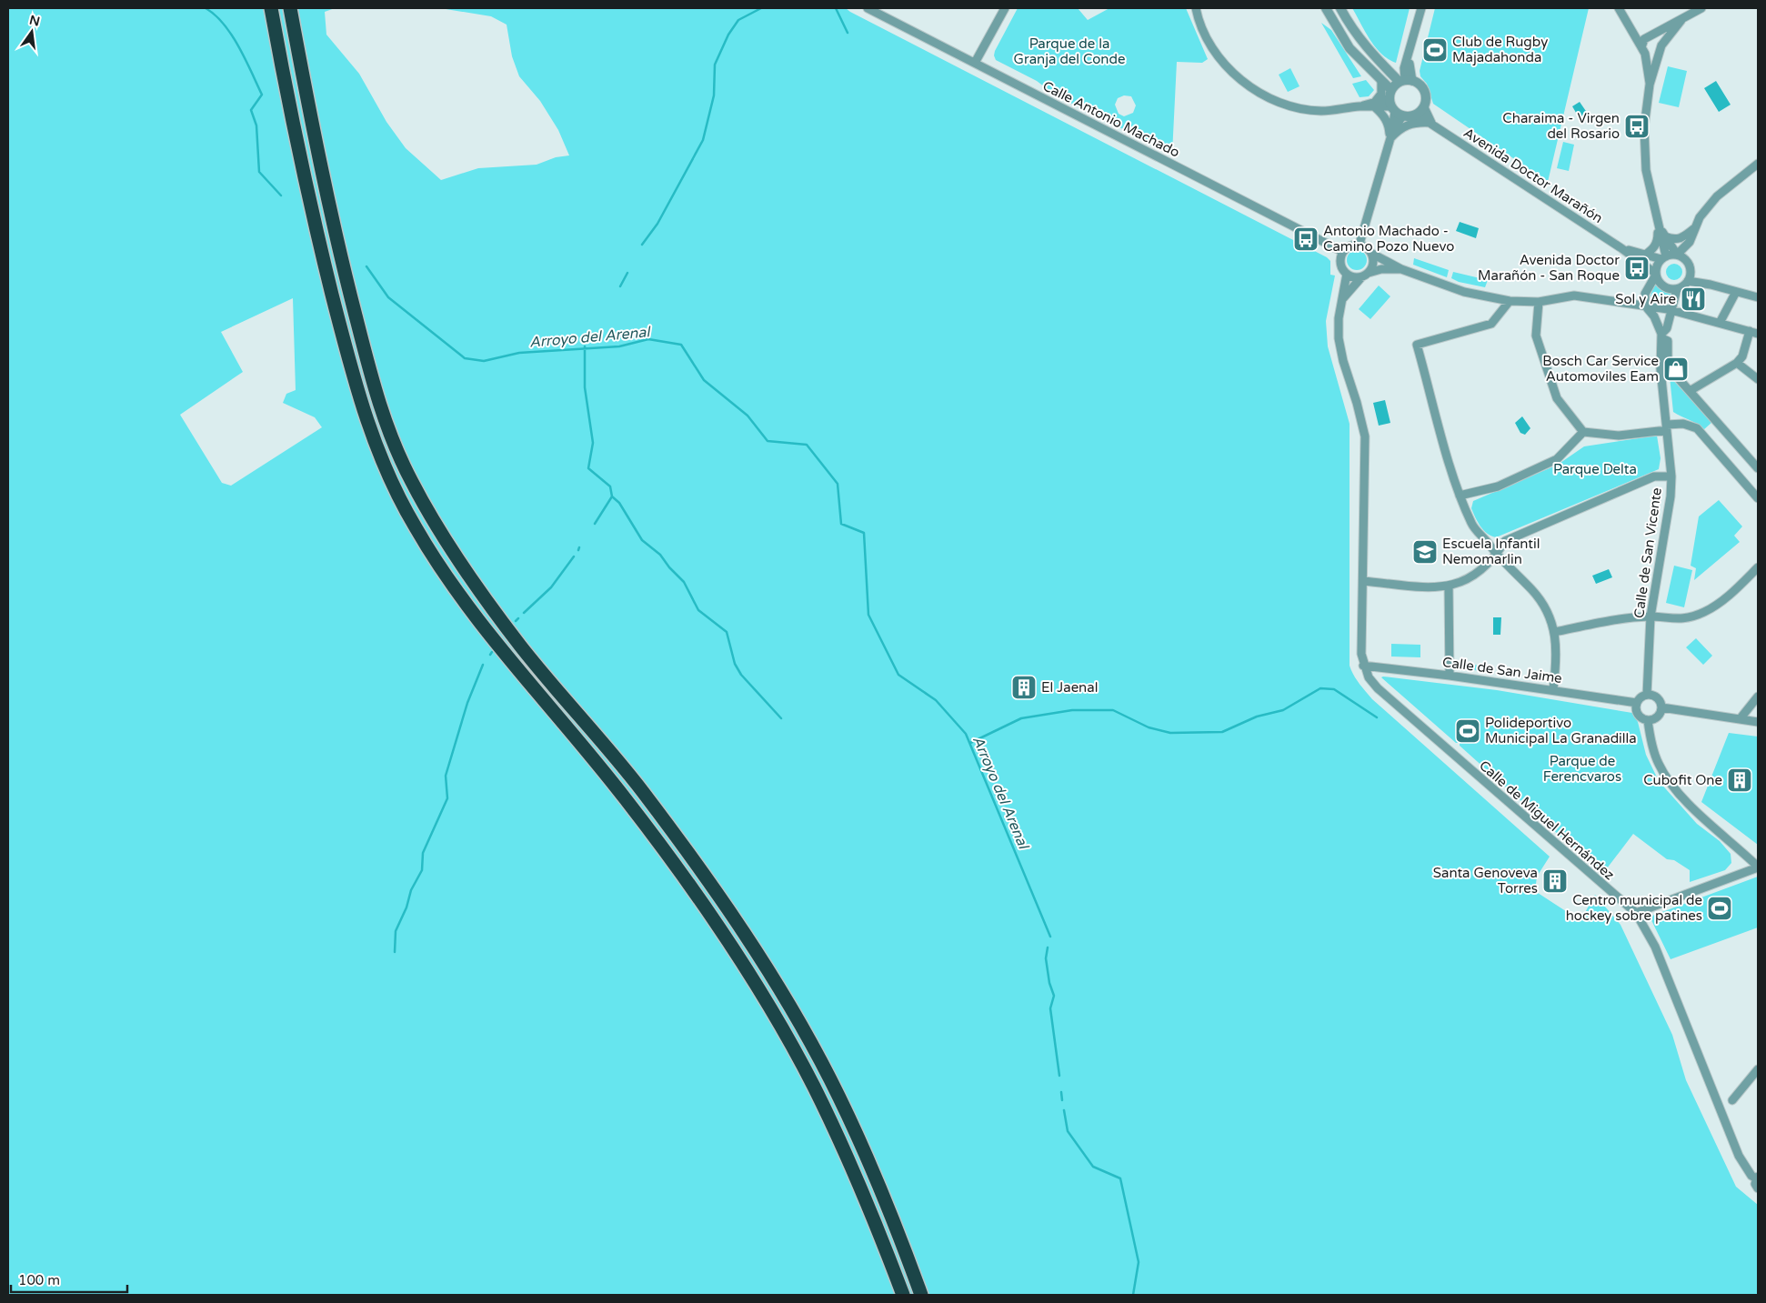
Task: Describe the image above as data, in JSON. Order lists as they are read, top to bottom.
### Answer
{
  "streets": {
    "street": [
      "Calle Antonio Machado",
      "Avenida Doctor Marañón",
      "Calle de San Vicente",
      "Calle de San Jaime",
      "Calle de Miguel Hernández"
    ]
  },
  "crossings": [
    ["Calle Antonio Machado", "Calle de Miguel Hernández"],
    ["Avenida Doctor Marañón", "Calle de San Vicente"],
    ["Calle de San Vicente", "Calle de San Jaime"],
    ["Calle de San Jaime", "Calle de Miguel Hernández"]
  ],
  "water": ["Arroyo del Arenal"],
  "parks": ["Parque de la Granja del Conde", "Parque Delta", "Parque de Ferencvaros"],
  "places": {
    "sports": ["Club de Rugby Majadahonda", "Polideportivo Municipal La Granadilla", "Centro municipal de hockey sobre patines"],
    "bus stop": ["Charaima - Virgen del Rosario", "Antonio Machado - Camino Pozo Nuevo", "Avenida Doctor Marañón - San Roque"],
    "restaurant": ["Sol y Aire"],
    "shop": ["Bosch Car Service Automoviles Eam"],
    "school or university": ["Escuela Infantil Nemomarlin"],
    "building": ["El Jaenal", "Cubofit One", "Santa Genoveva Torres"]
  },
  "scale_bar": "100 m",
  "north": "top"
}
